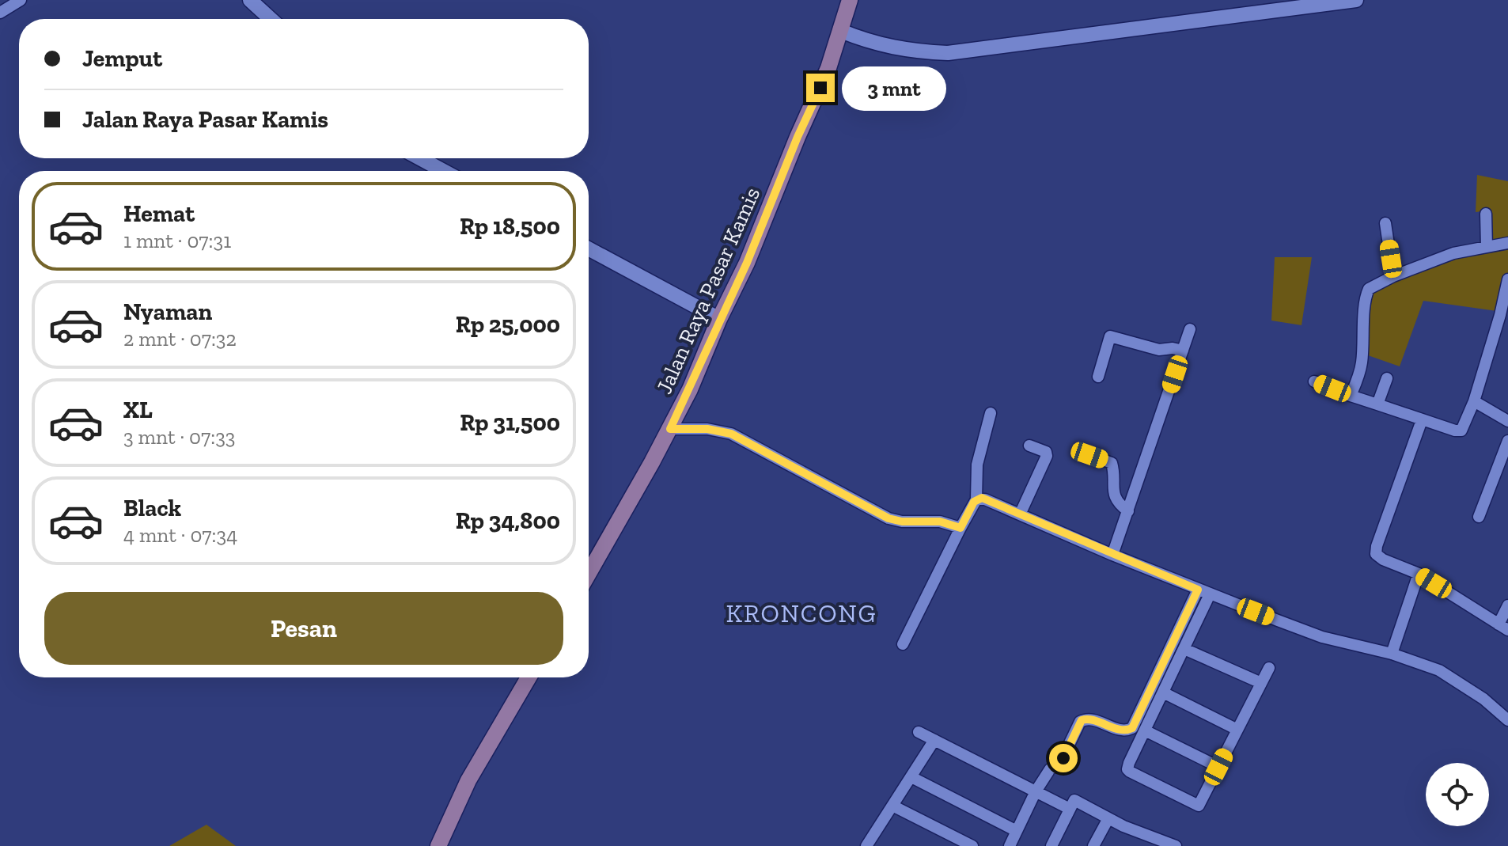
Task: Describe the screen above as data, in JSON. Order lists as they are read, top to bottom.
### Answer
{
  "streets": {
    "main road": ["Jalan Raya Pasar Kamis"]
  },
  "districts": ["KRONCONG"],
  "page": {
    "banner": ["Jemput", "Jalan Raya Pasar Kamis"],
    "bubble": "3 mnt",
    "list": [
      {
        "name": "Hemat",
        "note": "1 mnt · 07:31",
        "value": "Rp 18,500"
      },
      {
        "name": "Nyaman",
        "note": "2 mnt · 07:32",
        "value": "Rp 25,000"
      },
      {
        "name": "XL",
        "note": "3 mnt · 07:33",
        "value": "Rp 31,500"
      },
      {
        "name": "Black",
        "note": "4 mnt · 07:34",
        "value": "Rp 34,800"
      }
    ],
    "buttons": "Pesan"
  }
}
